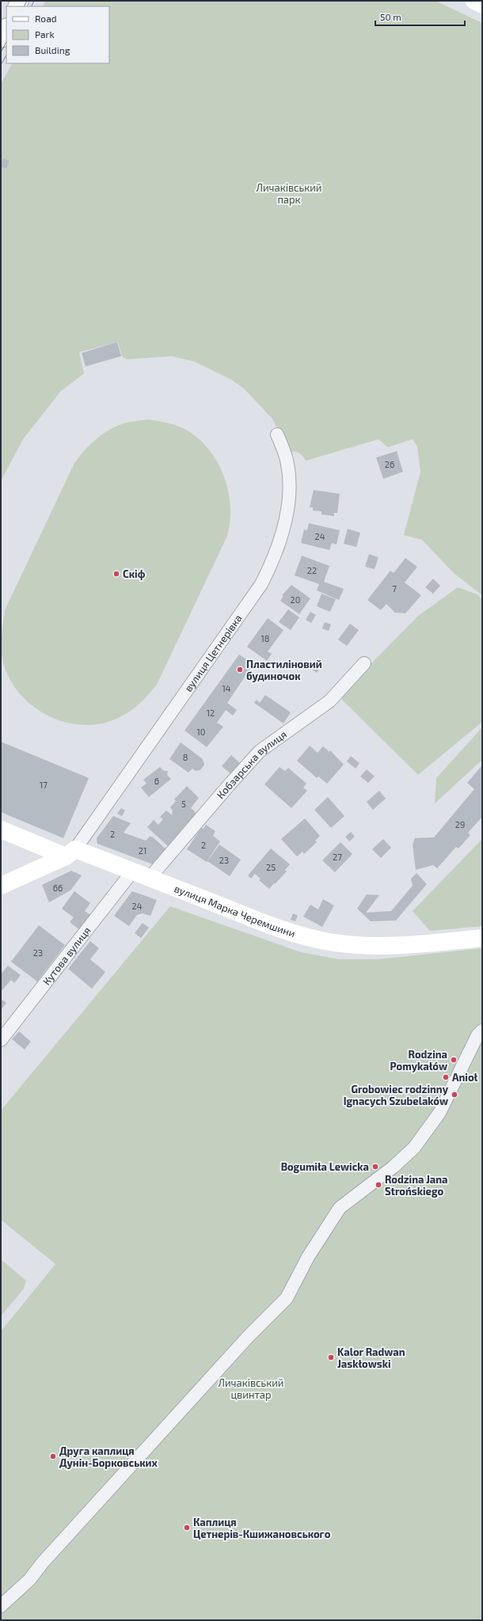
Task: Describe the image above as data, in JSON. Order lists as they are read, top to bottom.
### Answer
{
  "streets": {
    "street": [
      "вулиця Цетнерівка",
      "Кобзарська вулиця",
      "вулиця Марка Черемшини",
      "Кутова вулиця"
    ]
  },
  "crossings": [
    ["вулиця Цетнерівка", "вулиця Марка Черемшини"],
    ["Кобзарська вулиця", "вулиця Марка Черемшини"],
    ["вулиця Марка Черемшини", "Кутова вулиця"]
  ],
  "parks": ["Личаківський парк", "Личаківський цвинтар"],
  "places": [
    "Скіф",
    "Пластиліновий будиночок",
    "Rodzina Pomykałów",
    "Anioł",
    "Grobowiec rodzinny Ignacych Szubelaków",
    "Bogumiła Lewicka",
    "Rodzina Jana Strońskiego",
    "Kalor Radwan Jaskłowski",
    "Друга каплиця Дунін-Борковських",
    "Каплиця Цетнерів-Кшижановського"
  ],
  "house_numbers": [
    "26",
    "24",
    "22",
    "7",
    "20",
    "18",
    "14",
    "12",
    "10",
    "8",
    "6",
    "17",
    "5",
    "29",
    "2",
    "2",
    "21",
    "27",
    "23",
    "25",
    "66",
    "24",
    "23"
  ],
  "legend": ["Road", "Park", "Building"],
  "scale_bar": "50 m"
}
